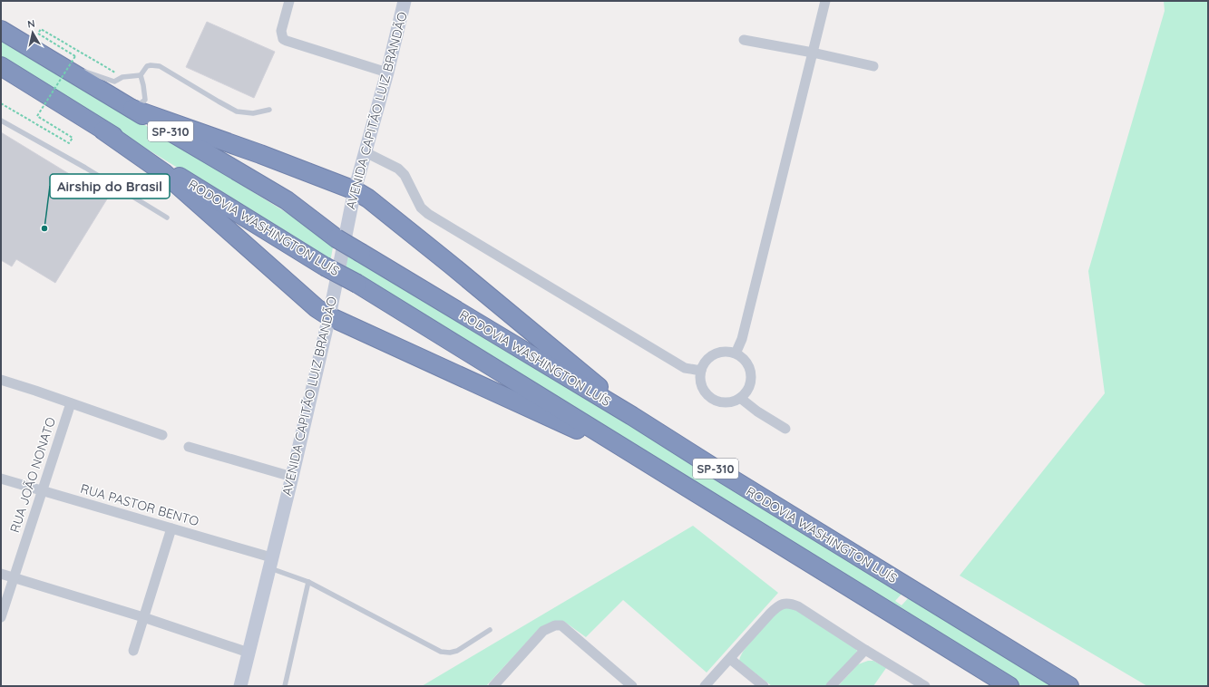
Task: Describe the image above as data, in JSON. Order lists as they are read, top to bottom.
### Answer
{
  "streets": {
    "highway": ["SP-310", "RODOVIA WASHINGTON LUÍS"],
    "main road": ["AVENIDA CAPITÃO LUIZ BRANDÃO"],
    "street": ["RUA JOÃO NONATO", "RUA PASTOR BENTO"]
  },
  "crossings": [
    ["AVENIDA CAPITÃO LUIZ BRANDÃO", "RUA PASTOR BENTO"],
    ["RUA JOÃO NONATO", "RUA PASTOR BENTO"]
  ],
  "places": ["Airship do Brasil"],
  "north": "top"
}
